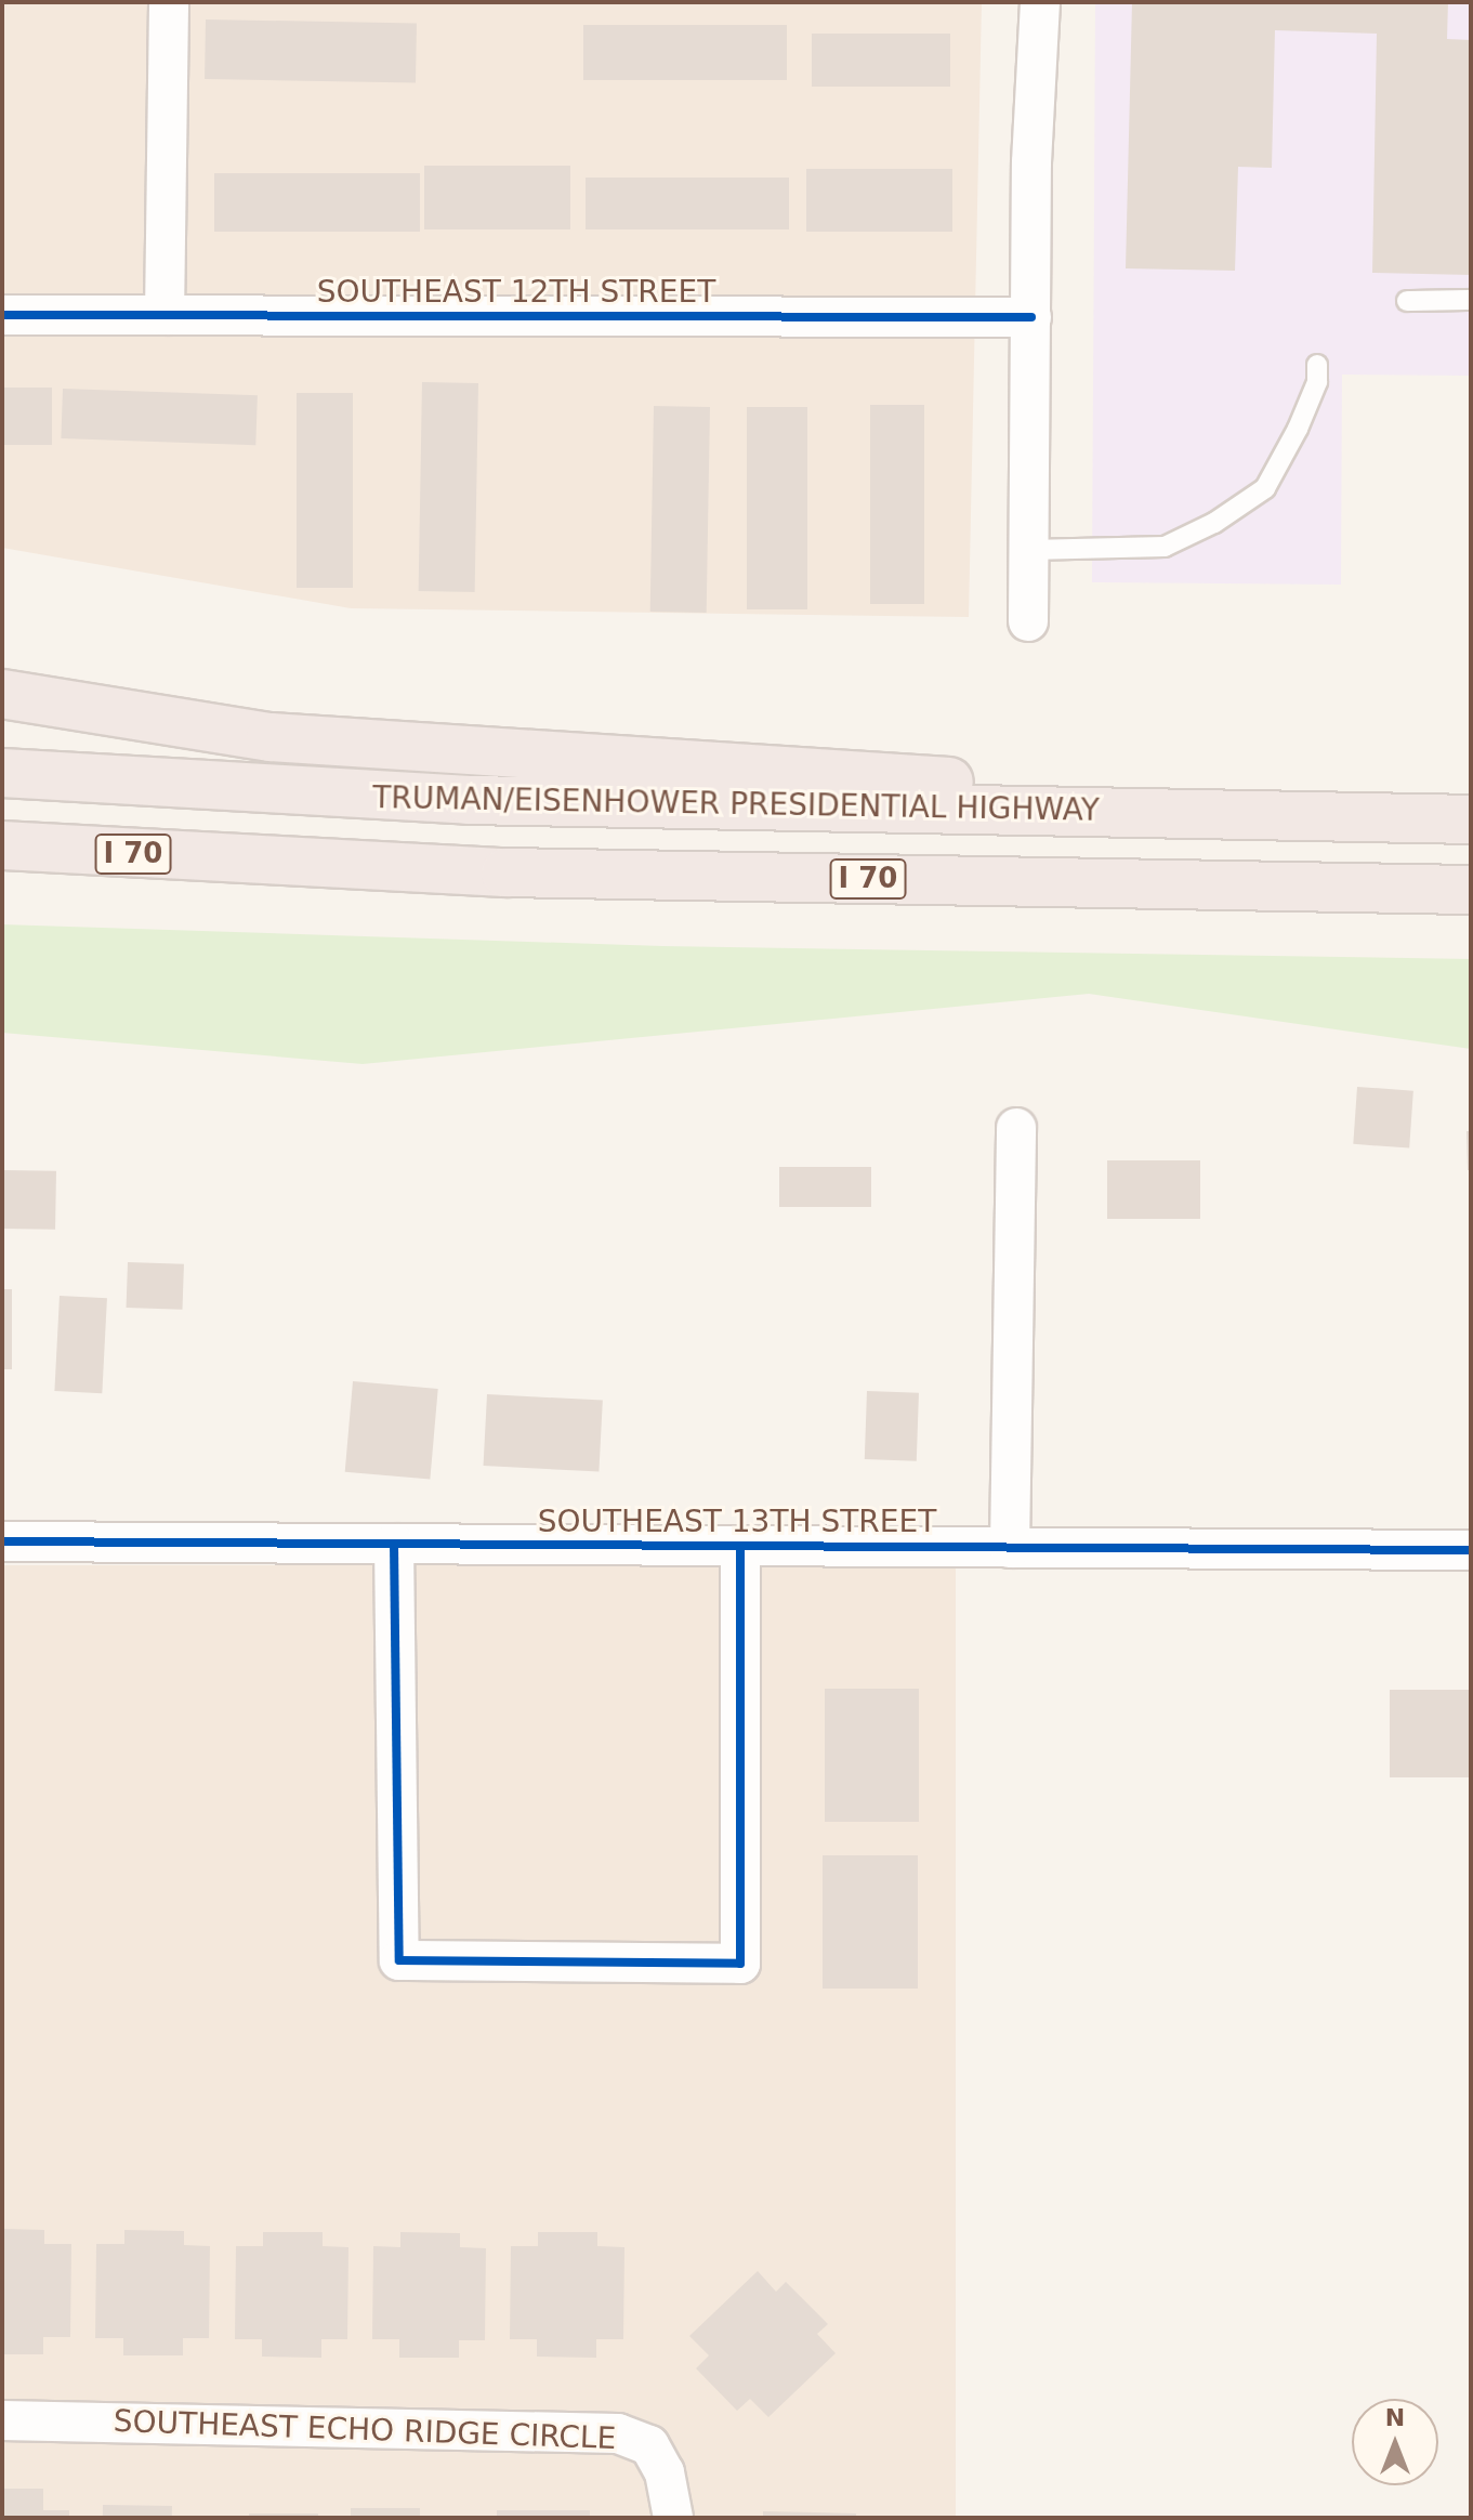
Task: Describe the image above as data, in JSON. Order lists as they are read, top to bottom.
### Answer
{
  "streets": {
    "highway": ["TRUMAN/EISENHOWER PRESIDENTIAL HIGHWAY", "I 70"],
    "street": ["SOUTHEAST 12TH STREET", "SOUTHEAST 13TH STREET", "SOUTHEAST ECHO RIDGE CIRCLE"]
  },
  "north": "top"
}
